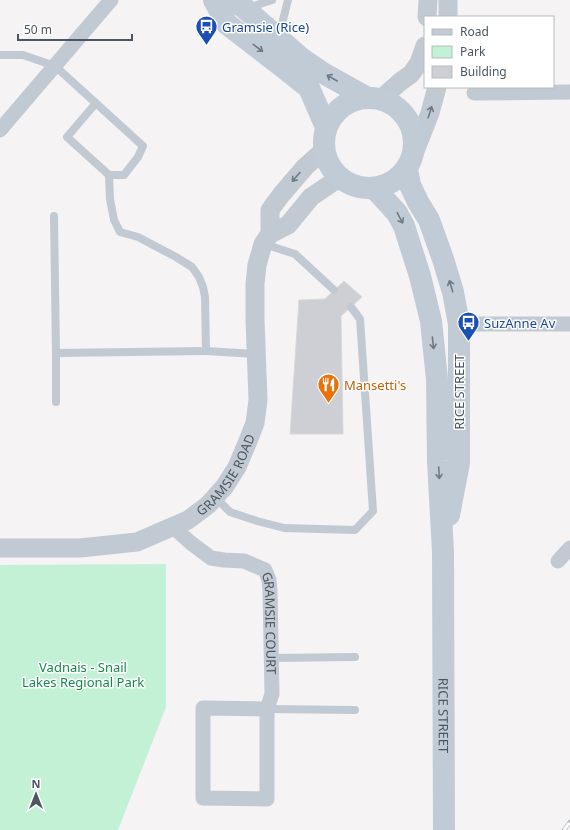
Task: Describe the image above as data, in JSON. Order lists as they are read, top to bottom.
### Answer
{
  "streets": {
    "main road": ["RICE STREET"],
    "street": ["GRAMSIE ROAD", "GRAMSIE COURT"]
  },
  "crossings": [
    ["RICE STREET", "GRAMSIE ROAD"],
    ["GRAMSIE ROAD", "GRAMSIE COURT"]
  ],
  "parks": ["Vadnais - Snail Lakes Regional Park"],
  "places": {
    "bus stop": ["Gramsie (Rice)", "SuzAnne Av"],
    "restaurant": ["Mansetti's"]
  },
  "legend": ["Road", "Park", "Building"],
  "scale_bar": "50 m",
  "north": "top"
}
